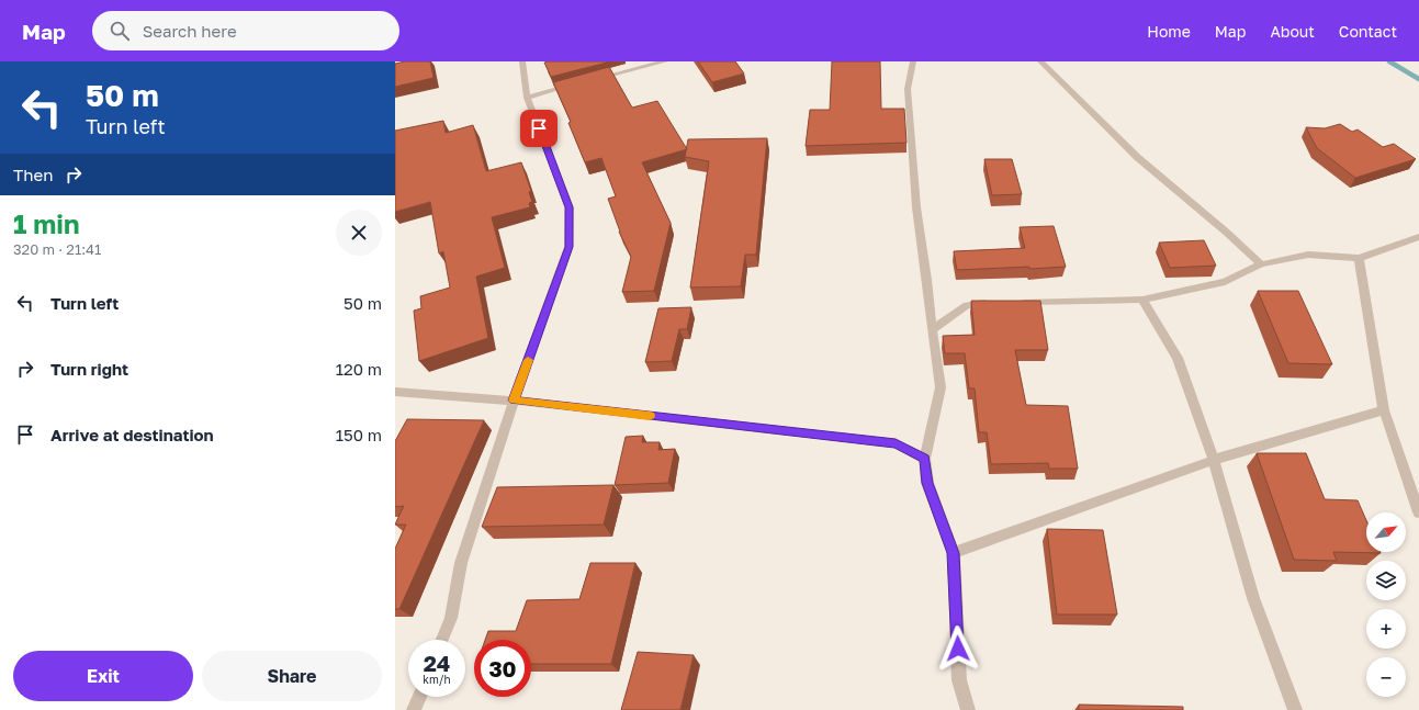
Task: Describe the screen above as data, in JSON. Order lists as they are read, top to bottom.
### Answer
{
  "north": "top right",
  "page": {
    "header": "Map",
    "search": "Search here",
    "nav": [
      "Home",
      "Map",
      "About",
      "Contact"
    ],
    "turn": ["50 m", "Turn left"],
    "then": "Then",
    "heading": ["1 min", "320 m · 21:41"],
    "list": [
      {
        "name": "Turn left",
        "value": "50 m"
      },
      {
        "name": "Turn right",
        "value": "120 m"
      },
      {
        "name": "Arrive at destination",
        "value": "150 m"
      }
    ],
    "map_buttons": ["+", "−"],
    "speed": "24 km/h",
    "limit": "30",
    "buttons": ["Exit", "Share"]
  }
}
